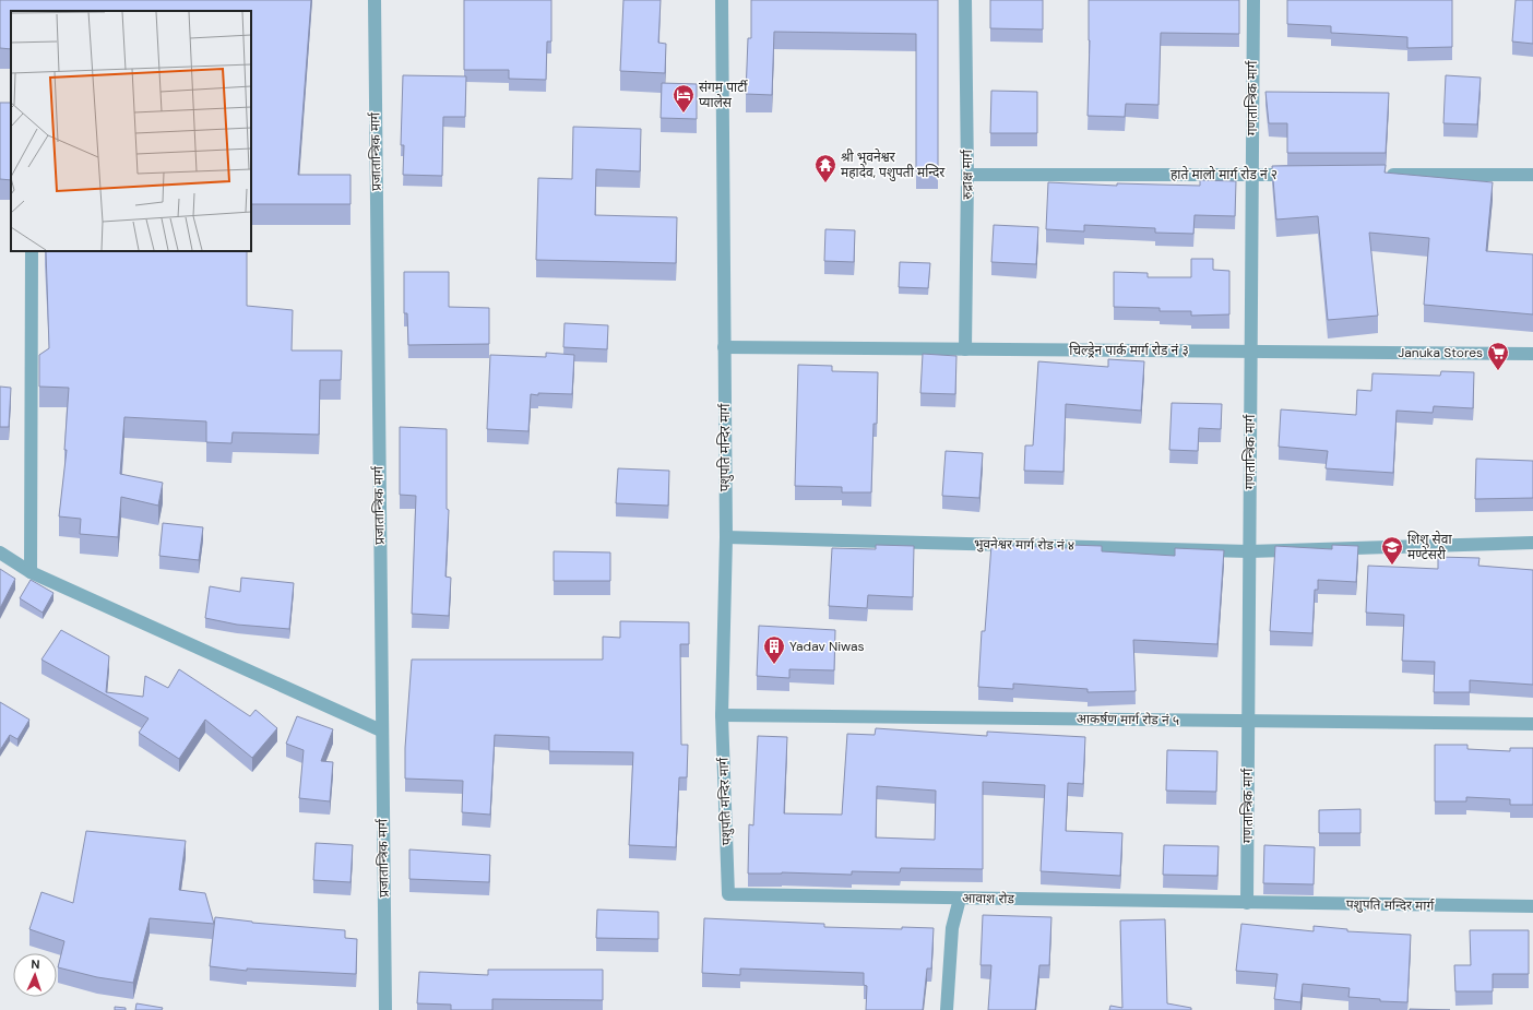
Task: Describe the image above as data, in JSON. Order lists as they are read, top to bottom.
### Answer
{
  "streets": {
    "street": [
      "गणतान्त्रिक मार्ग",
      "प्रजातान्त्रिक मार्ग",
      "रुद्राक्ष मार्ग",
      "हाते मालो मार्ग रोड नं २",
      "चिल्ड्रेन पार्क मार्ग रोड नं ३",
      "पशुपति मन्दिर मार्ग",
      "भुवनेश्वर मार्ग रोड नं ४",
      "आकर्षण मार्ग रोड नं ५",
      "आवाश रोड"
    ]
  },
  "crossings": [
    ["गणतान्त्रिक मार्ग", "हाते मालो मार्ग रोड नं २"],
    ["गणतान्त्रिक मार्ग", "चिल्ड्रेन पार्क मार्ग रोड नं ३"],
    ["गणतान्त्रिक मार्ग", "पशुपति मन्दिर मार्ग"],
    ["गणतान्त्रिक मार्ग", "भुवनेश्वर मार्ग रोड नं ४"],
    ["गणतान्त्रिक मार्ग", "आकर्षण मार्ग रोड नं ५"],
    ["गणतान्त्रिक मार्ग", "आवाश रोड"],
    ["रुद्राक्ष मार्ग", "हाते मालो मार्ग रोड नं २"],
    ["रुद्राक्ष मार्ग", "चिल्ड्रेन पार्क मार्ग रोड नं ३"],
    ["चिल्ड्रेन पार्क मार्ग रोड नं ३", "पशुपति मन्दिर मार्ग"],
    ["पशुपति मन्दिर मार्ग", "भुवनेश्वर मार्ग रोड नं ४"],
    ["पशुपति मन्दिर मार्ग", "आकर्षण मार्ग रोड नं ५"],
    ["पशुपति मन्दिर मार्ग", "आवाश रोड"]
  ],
  "places": {
    "hotel": ["संगम पार्टी प्यालेस"],
    "temple": ["श्री भुवनेश्वर महादेव, पशुपती मन्दिर"],
    "supermarket": ["Januka Stores"],
    "school or university": ["शिशु सेवा मण्टेसरी"],
    "building": ["Yadav Niwas"]
  },
  "north": "top"
}
